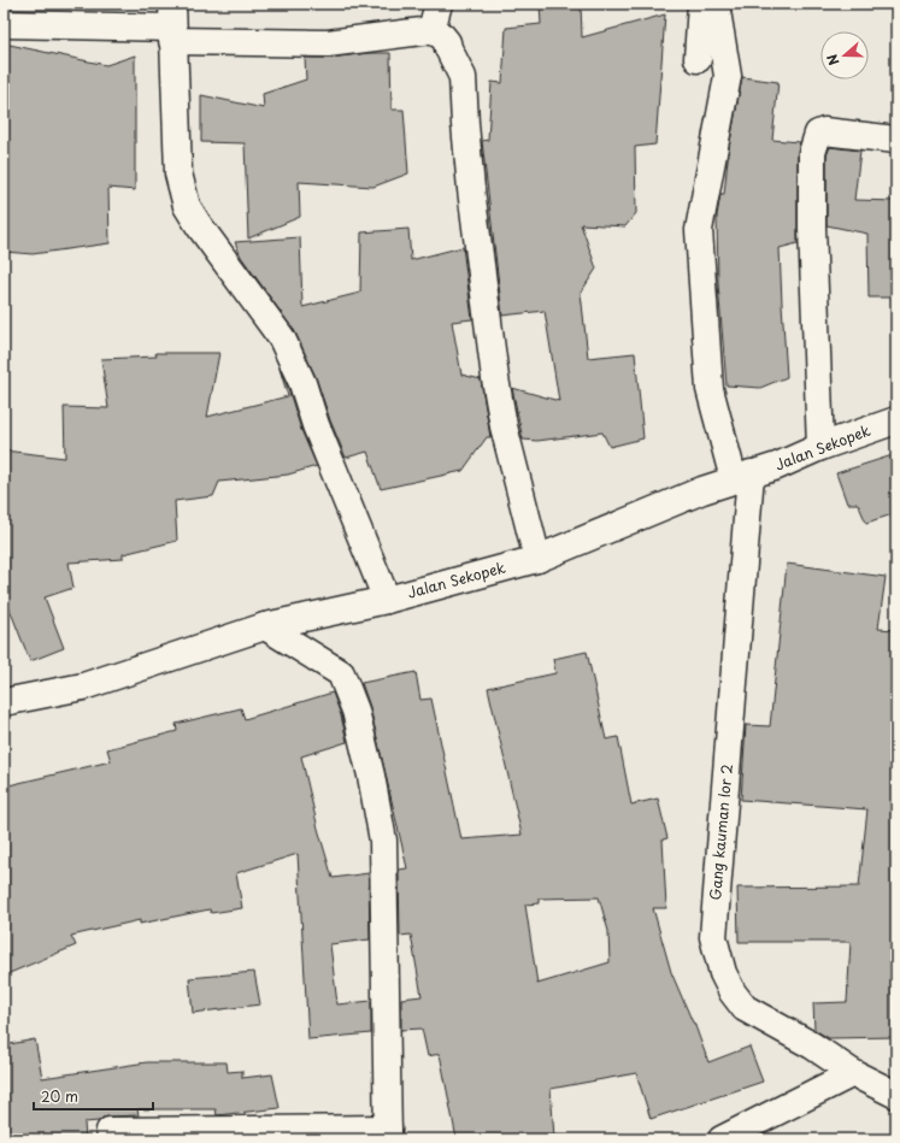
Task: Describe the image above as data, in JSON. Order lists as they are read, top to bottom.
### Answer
{
  "streets": {
    "street": ["Jalan Sekopek", "Gang kauman lor 2"]
  },
  "crossings": [
    ["Jalan Sekopek", "Gang kauman lor 2"]
  ],
  "scale_bar": "20 m",
  "north": "left"
}
